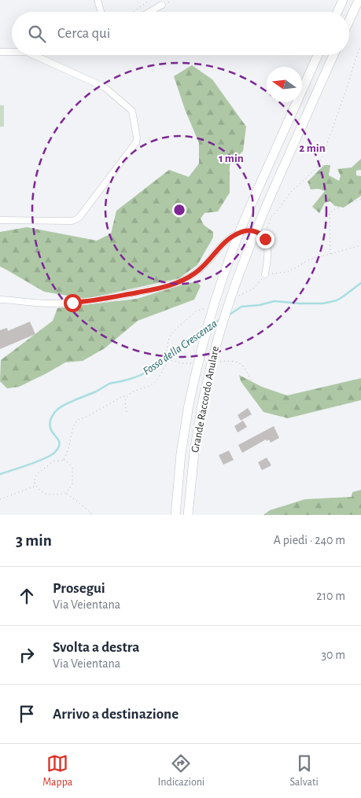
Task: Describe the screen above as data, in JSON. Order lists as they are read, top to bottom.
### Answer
{
  "streets": {
    "highway": ["Grande Raccordo Anulare"]
  },
  "water": ["Fosso della Crescenza"],
  "north": "left",
  "page": {
    "search": "Cerca qui",
    "heading": ["3 min", "A piedi · 240 m"],
    "list": [
      ["Prosegui", "Via Veientana", "210 m"],
      ["Svolta a destra", "Via Veientana", "30 m"],
      "Arrivo a destinazione"
    ],
    "nav": ["Mappa", "Indicazioni", "Salvati"]
  },
  "rings": ["2 min", "1 min"]
}
